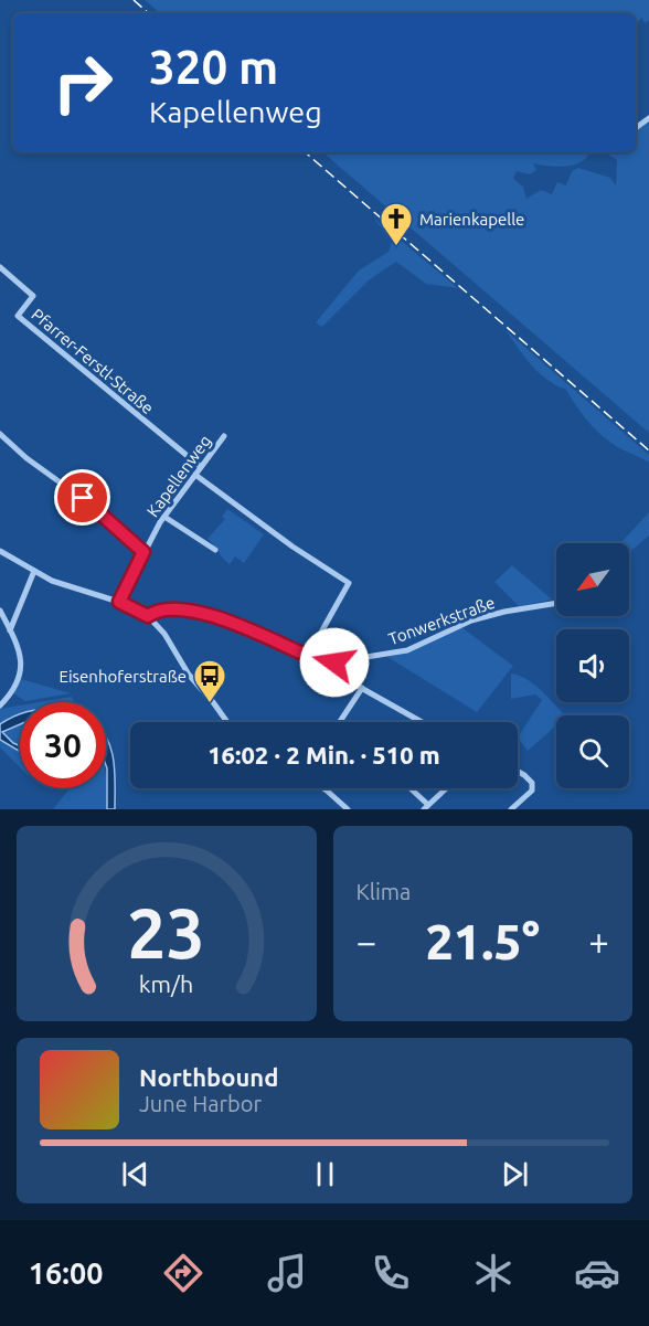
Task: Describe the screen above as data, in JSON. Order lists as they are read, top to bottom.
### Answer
{
  "streets": {
    "street": ["Pfarrer-Ferstl-Straße", "Kapellenweg", "Tonwerkstraße"]
  },
  "crossings": [
    ["Pfarrer-Ferstl-Straße", "Kapellenweg"]
  ],
  "places": {
    "church": ["Marienkapelle"],
    "bus stop": ["Eisenhoferstraße"]
  },
  "north": "bottom left",
  "page": {
    "turn": ["320 m", "Kapellenweg"],
    "limit": "30",
    "trip": "16:02 · 2 Min. · 510 m",
    "tile": "Klima",
    "heat": ["−", "21.5°", "+"],
    "song": ["Northbound", "June Harbor"],
    "tabs": "16:00",
    "gauge": ["23", "km/h"]
  }
}
